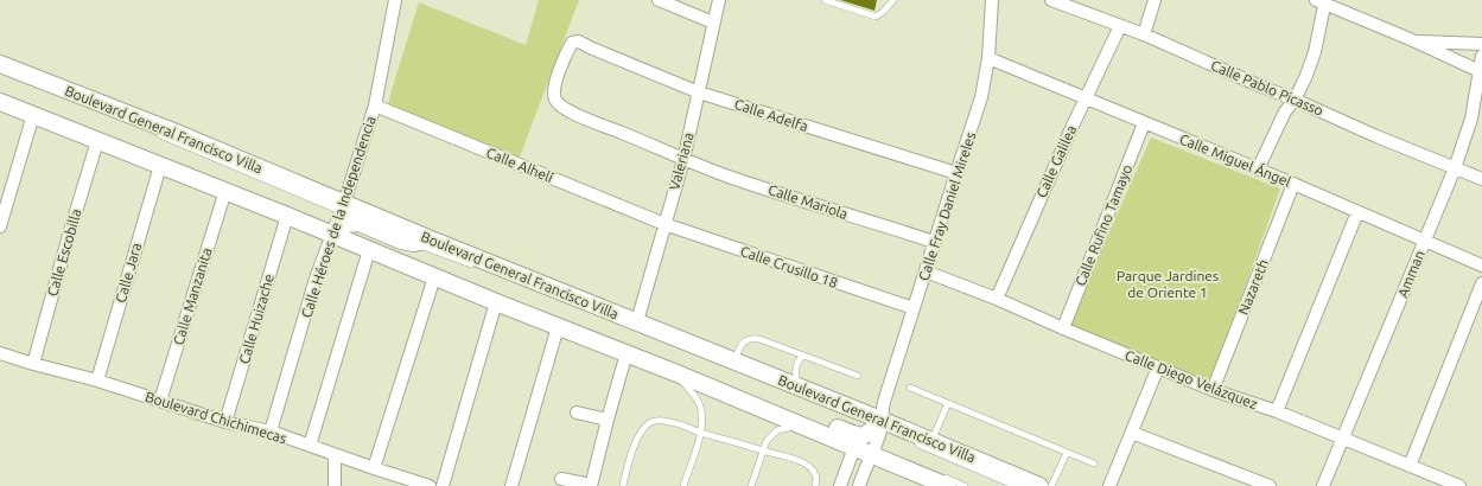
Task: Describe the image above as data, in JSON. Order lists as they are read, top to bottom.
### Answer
{
  "streets": {
    "main road": ["Boulevard General Francisco Villa"],
    "street": [
      "Calle Pablo Picasso",
      "Calle Adelfa",
      "Calle Miguel Ángel",
      "Valeriana",
      "Calle Galilea",
      "Calle Alhelí",
      "Calle Mariola",
      "Calle Fray Daniel Mireles",
      "Calle Héroes de la Independencia",
      "Calle Rufino Tamayo",
      "Calle Escobilla",
      "Calle Crusillo 18",
      "Calle Jara",
      "Amman",
      "Nazareth",
      "Calle Manzanita",
      "Calle Huizache",
      "Calle Diego Velázquez",
      "Boulevard Chichimecas"
    ]
  },
  "crossings": [
    ["Calle Pablo Picasso", "Calle Galilea"],
    ["Calle Pablo Picasso", "Amman"],
    ["Calle Adelfa", "Valeriana"],
    ["Calle Adelfa", "Calle Mariola"],
    ["Calle Adelfa", "Calle Fray Daniel Mireles"],
    ["Boulevard General Francisco Villa", "Valeriana"],
    ["Boulevard General Francisco Villa", "Calle Fray Daniel Mireles"],
    ["Boulevard General Francisco Villa", "Calle Héroes de la Independencia"],
    ["Calle Miguel Ángel", "Calle Galilea"],
    ["Calle Miguel Ángel", "Calle Fray Daniel Mireles"],
    ["Calle Miguel Ángel", "Calle Rufino Tamayo"],
    ["Calle Miguel Ángel", "Amman"],
    ["Calle Miguel Ángel", "Nazareth"],
    ["Valeriana", "Calle Alhelí"],
    ["Valeriana", "Calle Mariola"],
    ["Valeriana", "Calle Crusillo 18"],
    ["Calle Galilea", "Calle Diego Velázquez"],
    ["Calle Alhelí", "Calle Héroes de la Independencia"],
    ["Calle Alhelí", "Calle Crusillo 18"],
    ["Calle Mariola", "Calle Fray Daniel Mireles"],
    ["Calle Fray Daniel Mireles", "Calle Crusillo 18"],
    ["Calle Fray Daniel Mireles", "Calle Diego Velázquez"],
    ["Calle Héroes de la Independencia", "Boulevard Chichimecas"],
    ["Calle Rufino Tamayo", "Calle Diego Velázquez"],
    ["Calle Escobilla", "Boulevard Chichimecas"],
    ["Calle Jara", "Boulevard Chichimecas"],
    ["Amman", "Calle Diego Velázquez"],
    ["Nazareth", "Calle Diego Velázquez"],
    ["Calle Manzanita", "Boulevard Chichimecas"],
    ["Calle Huizache", "Boulevard Chichimecas"]
  ],
  "parks": ["Parque Jardines de Oriente 1"]
}
